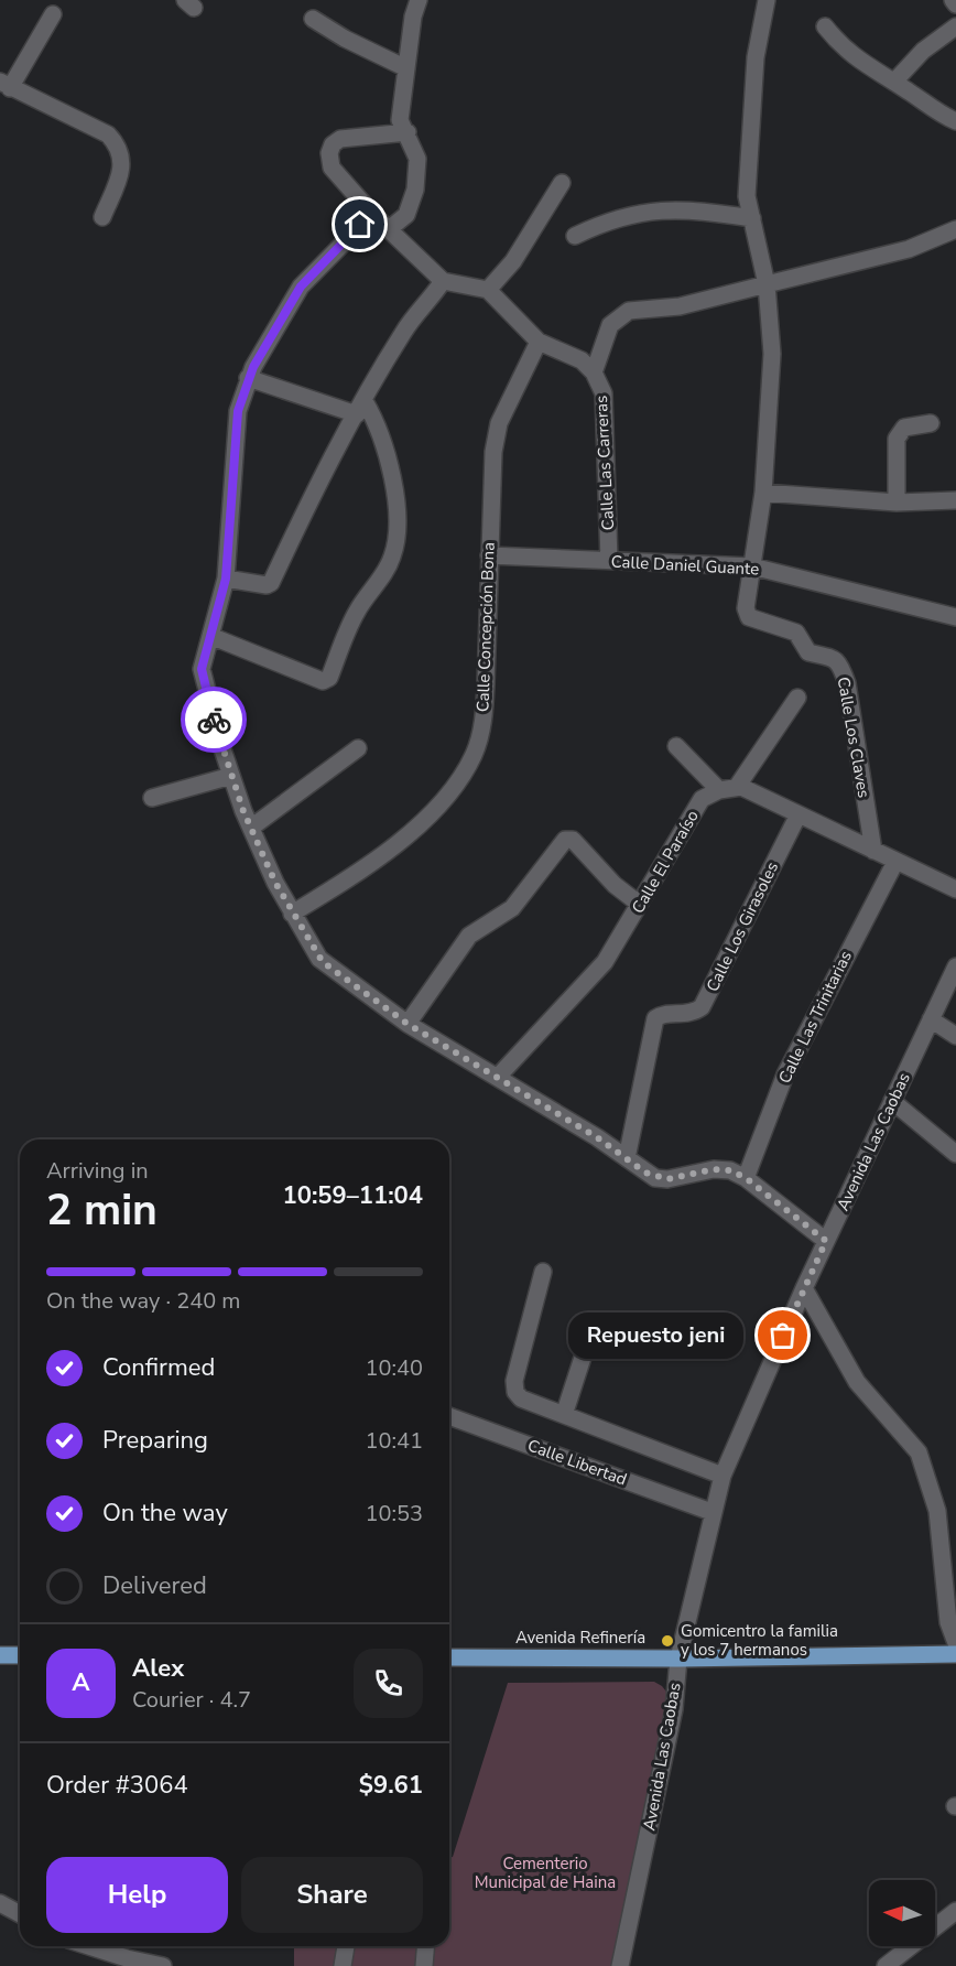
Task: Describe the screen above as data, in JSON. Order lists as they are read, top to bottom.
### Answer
{
  "streets": {
    "main road": ["Avenida Refinería"],
    "street": [
      "Calle Las Carreras",
      "Calle Daniel Guante",
      "Calle Concepción Bona",
      "Calle Los Claves",
      "Calle El Paraíso",
      "Calle Los Girasoles",
      "Calle Las Trinitarias",
      "Avenida Las Caobas",
      "Calle Libertad"
    ]
  },
  "crossings": [
    ["Calle Las Carreras", "Calle Daniel Guante"],
    ["Calle Las Carreras", "Calle Concepción Bona"],
    ["Calle Daniel Guante", "Calle Concepción Bona"],
    ["Calle Daniel Guante", "Calle Los Claves"],
    ["Avenida Las Caobas", "Calle Libertad"],
    ["Avenida Las Caobas", "Avenida Refinería"]
  ],
  "parks": ["Cementerio Municipal de Haina"],
  "places": ["Repuesto jeni", "Gomicentro la familia y los 7 hermanos"],
  "north": "left",
  "page": {
    "heading": ["2 min", "Arriving in", "10:59–11:04"],
    "panel": [
      "Alex",
      "Courier · 4.7",
      "Order #3064",
      "$9.61"
    ],
    "bar": "On the way · 240 m",
    "bubble": "Repuesto jeni",
    "list": [
      ["Confirmed", "10:40"],
      ["Preparing", "10:41"],
      ["On the way", "10:53"],
      "Delivered"
    ],
    "round": "A",
    "buttons": ["Help", "Share"]
  }
}
